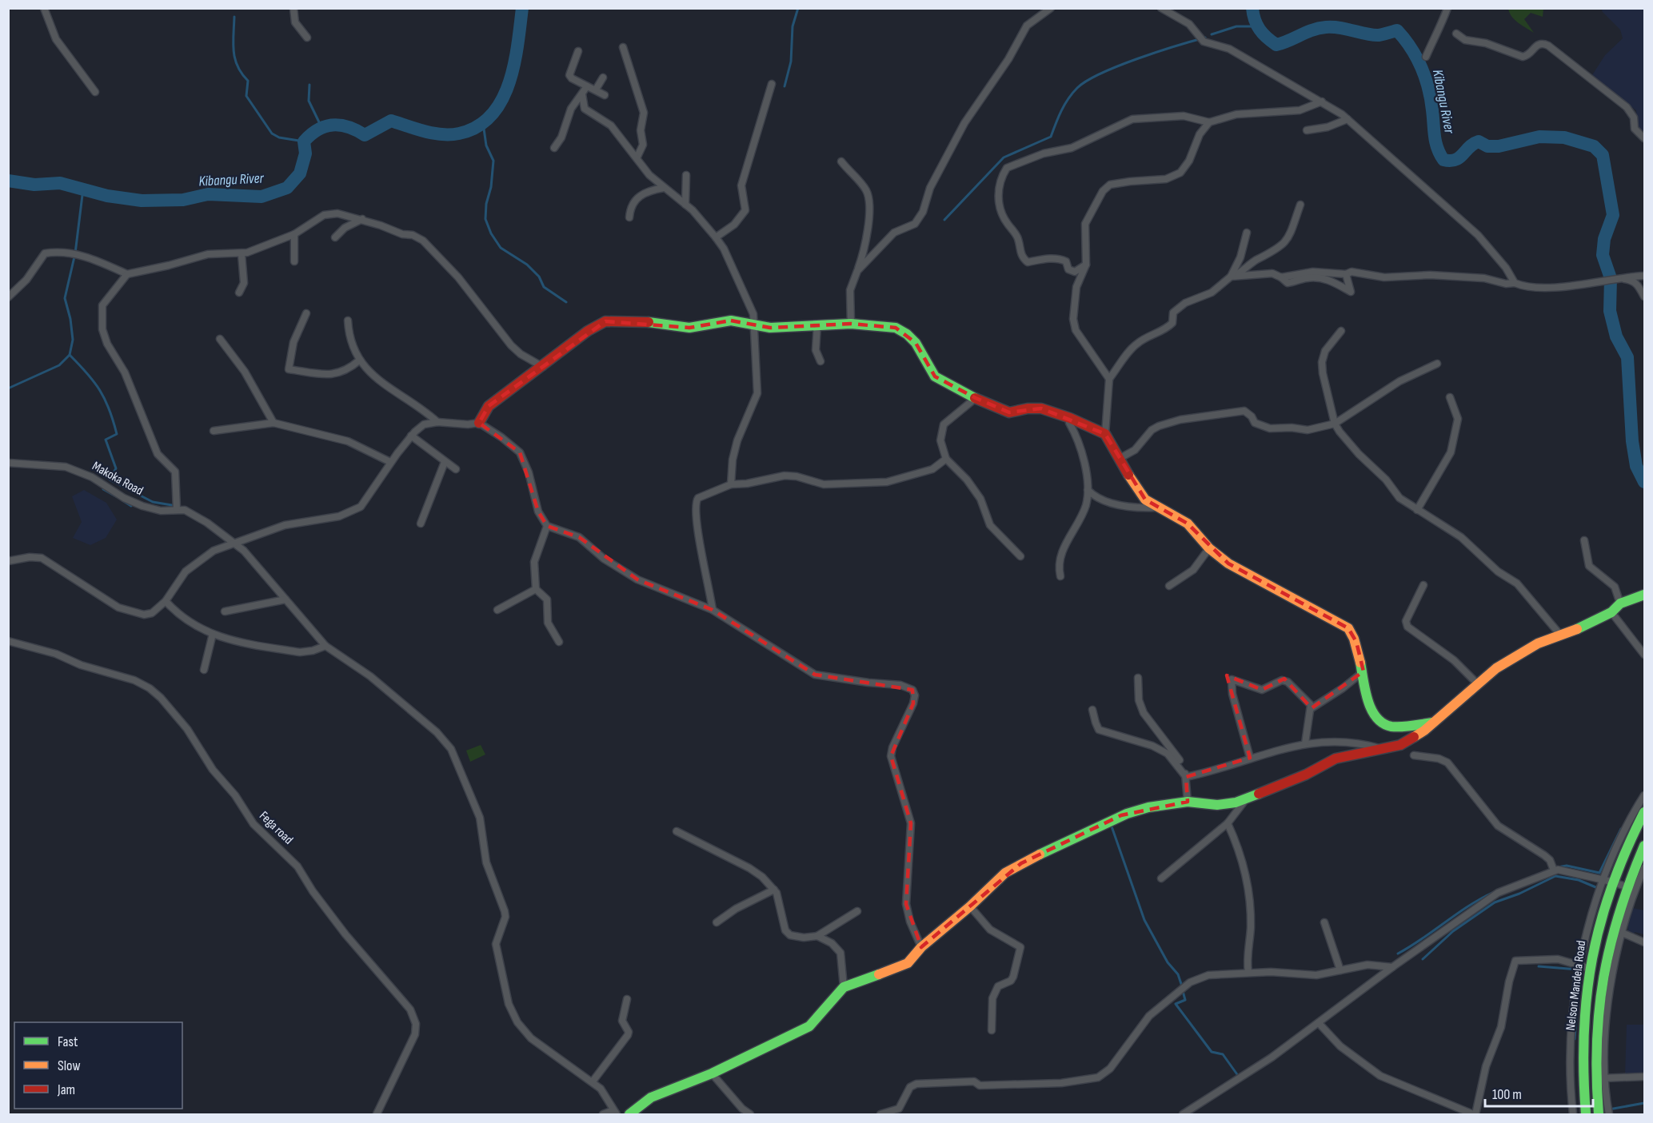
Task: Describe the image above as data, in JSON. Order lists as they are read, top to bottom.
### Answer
{
  "streets": {
    "street": ["Makoka Road", "Fega road", "Nelson Mandela Road"]
  },
  "water": ["Kibangu River"],
  "legend": ["Fast", "Slow", "Jam"],
  "scale_bar": "100 m"
}
